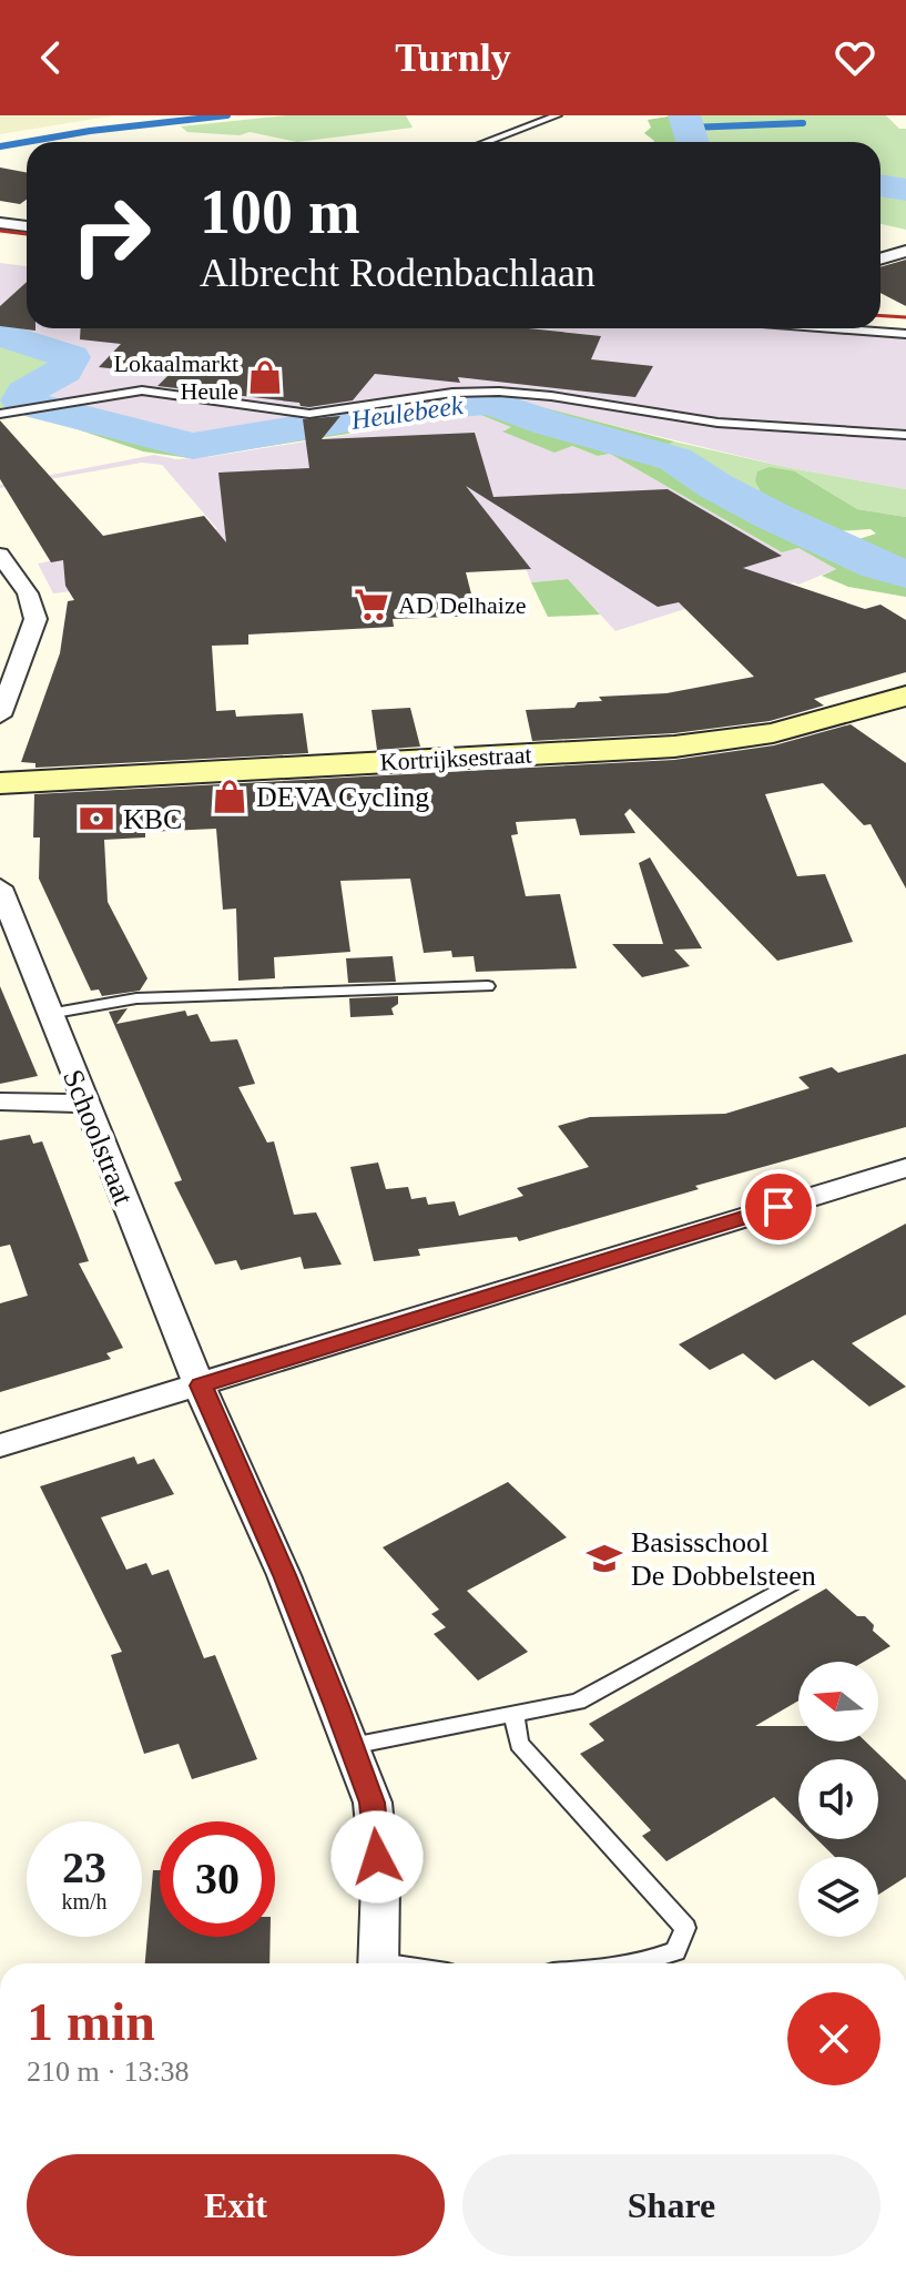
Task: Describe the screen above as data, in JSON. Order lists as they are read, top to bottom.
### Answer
{
  "streets": {
    "street": ["Kortrijksestraat", "Schoolstraat"]
  },
  "water": ["Heulebeek"],
  "places": {
    "shop": ["Lokaalmarkt Heule", "DEVA Cycling"],
    "supermarket": ["AD Delhaize"],
    "bank": ["KBC"],
    "school or university": ["Basisschool De Dobbelsteen"]
  },
  "north": "left",
  "page": {
    "header": "Turnly",
    "turn": ["100 m", "Albrecht Rodenbachlaan"],
    "speed": "23 km/h",
    "limit": "30",
    "heading": ["1 min", "210 m · 13:38"],
    "buttons": ["Exit", "Share"]
  }
}
